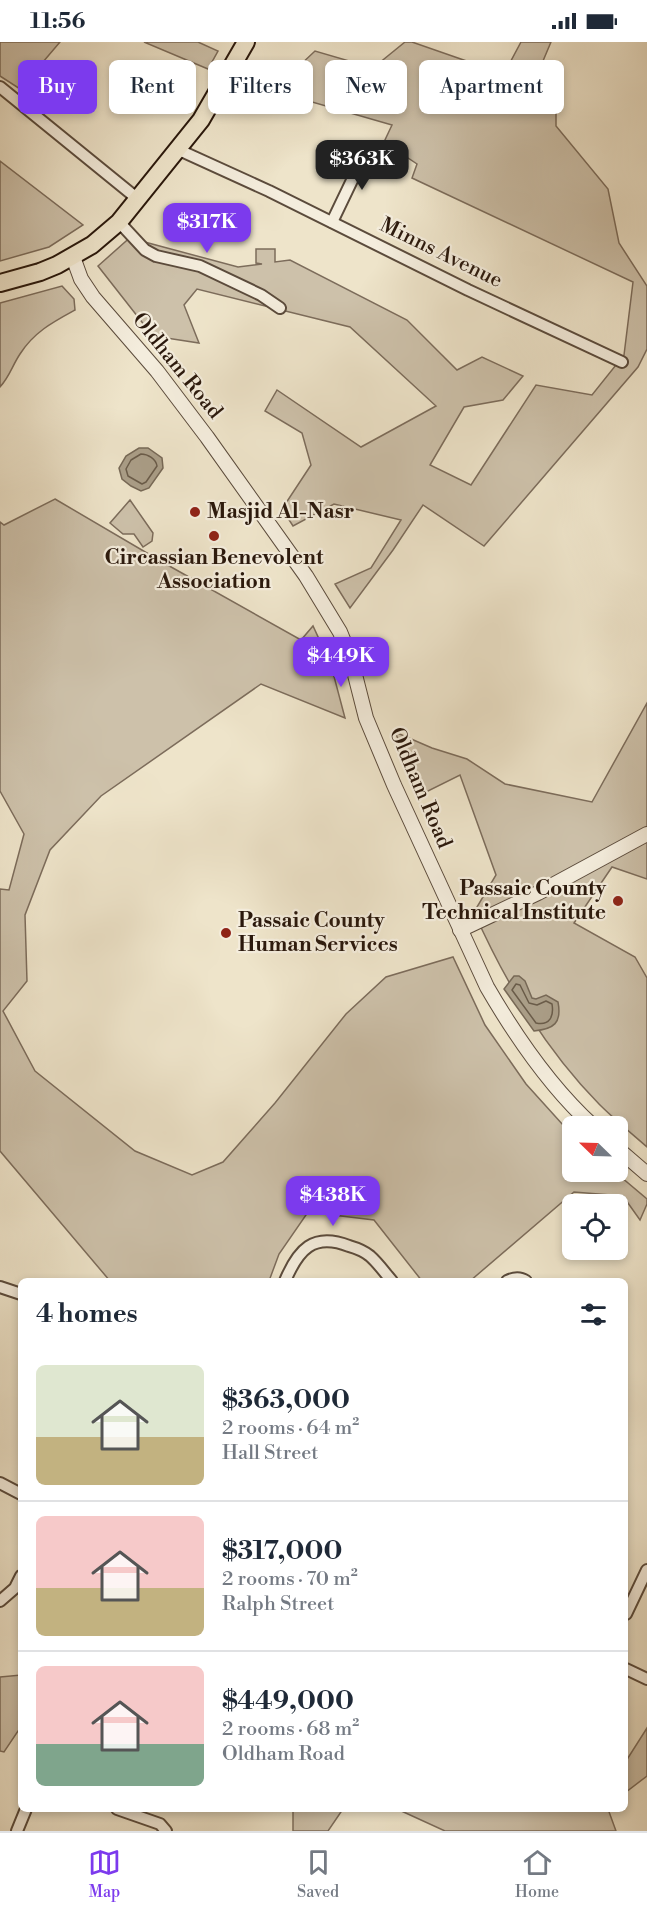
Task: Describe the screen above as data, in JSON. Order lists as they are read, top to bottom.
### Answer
{
  "streets": {
    "street": ["Minns Avenue", "Oldham Road"]
  },
  "places": [
    "Masjid Al-Nasr",
    "Circassian Benevolent Association",
    "Passaic County Technical Institute",
    "Passaic County Human Services"
  ],
  "north": "top left",
  "page": {
    "status": "11:56",
    "chip": [
      "Buy",
      "Rent",
      "Filters",
      "New",
      "Apartment"
    ],
    "price": [
      "$363K",
      "$317K",
      "$449K",
      "$438K"
    ],
    "heading": "4 homes",
    "list": [
      {
        "name": "$363,000",
        "note": "2 rooms · 64 m² · Hall Street"
      },
      {
        "name": "$317,000",
        "note": "2 rooms · 70 m² · Ralph Street"
      },
      {
        "name": "$449,000",
        "note": "2 rooms · 68 m² · Oldham Road"
      }
    ],
    "tabs": ["Map", "Saved", "Home"]
  }
}
